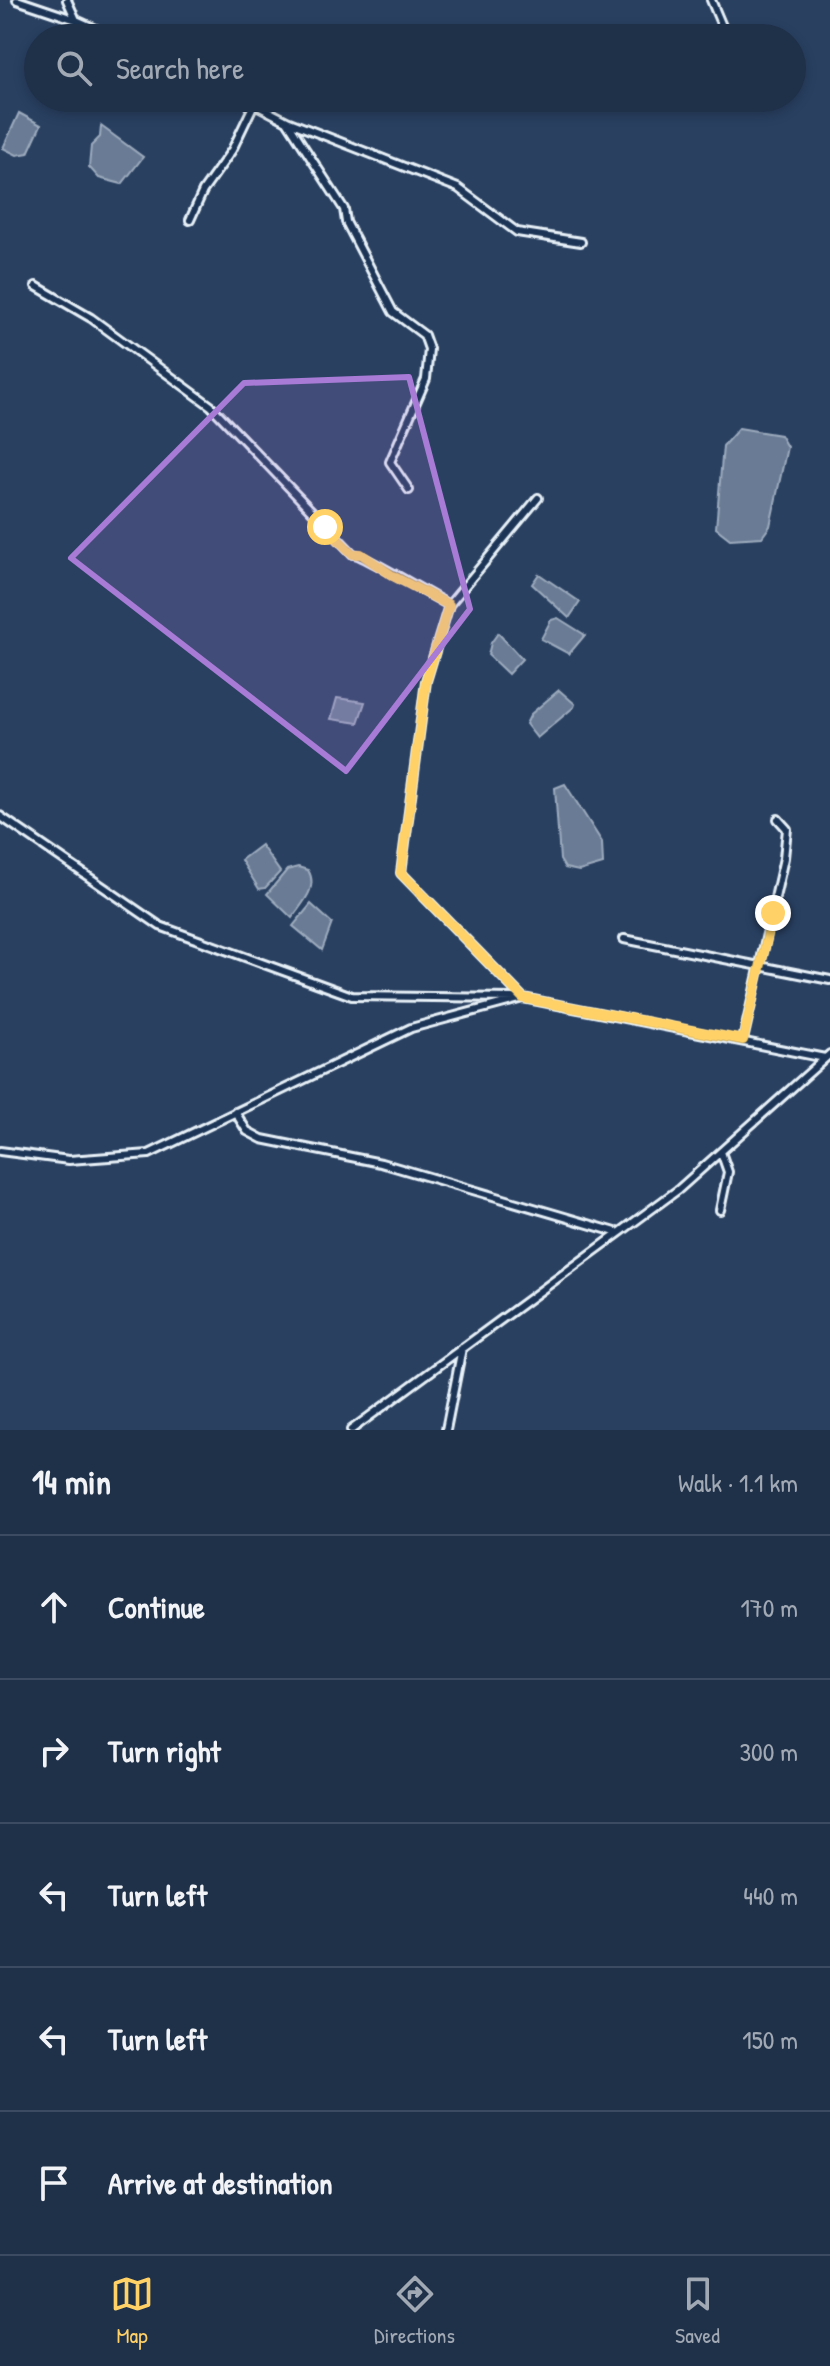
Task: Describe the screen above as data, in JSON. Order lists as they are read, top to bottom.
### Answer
{
  "page": {
    "search": "Search here",
    "heading": ["14 min", "Walk · 1.1 km"],
    "list": [
      ["Continue", "170 m"],
      ["Turn right", "300 m"],
      ["Turn left", "440 m"],
      ["Turn left", "150 m"],
      "Arrive at destination"
    ],
    "nav": ["Map", "Directions", "Saved"]
  }
}
